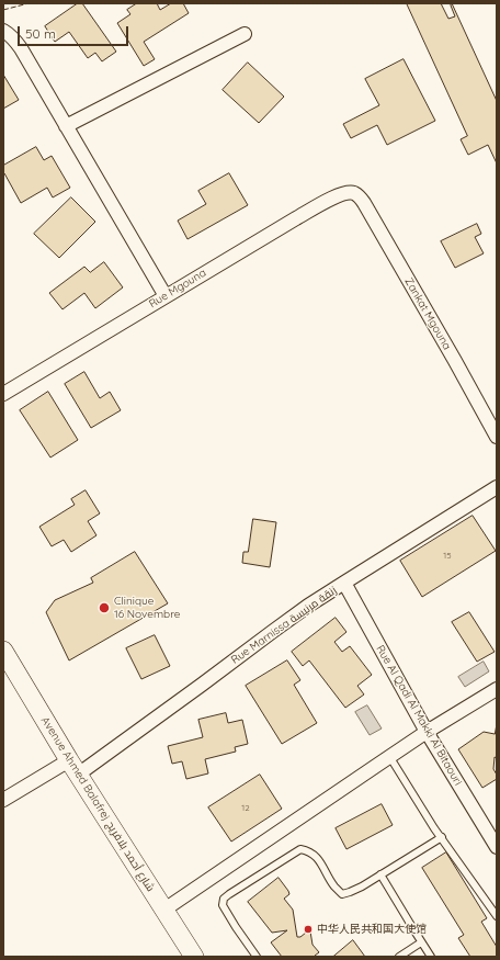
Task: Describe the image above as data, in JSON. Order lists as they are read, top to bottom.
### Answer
{
  "streets": {
    "main road": ["Avenue Ahmed Balafrej شارع أحمد بلافريج"],
    "street": [
      "Rue Mgouna",
      "Zankat Mgouna",
      "Rue Marnissa زنقة مرنيسة",
      "Rue Al Qadi Al Makki Al Bitaouri"
    ]
  },
  "crossings": [
    ["Rue Mgouna", "Zankat Mgouna"],
    ["Rue Marnissa زنقة مرنيسة", "Rue Al Qadi Al Makki Al Bitaouri"],
    ["Rue Marnissa زنقة مرنيسة", "Avenue Ahmed Balafrej شارع أحمد بلافريج"]
  ],
  "places": ["Clinique 16 Novembre", "中华人民共和国大使馆"],
  "house_numbers": ["15", "12"],
  "scale_bar": "50 m"
}
